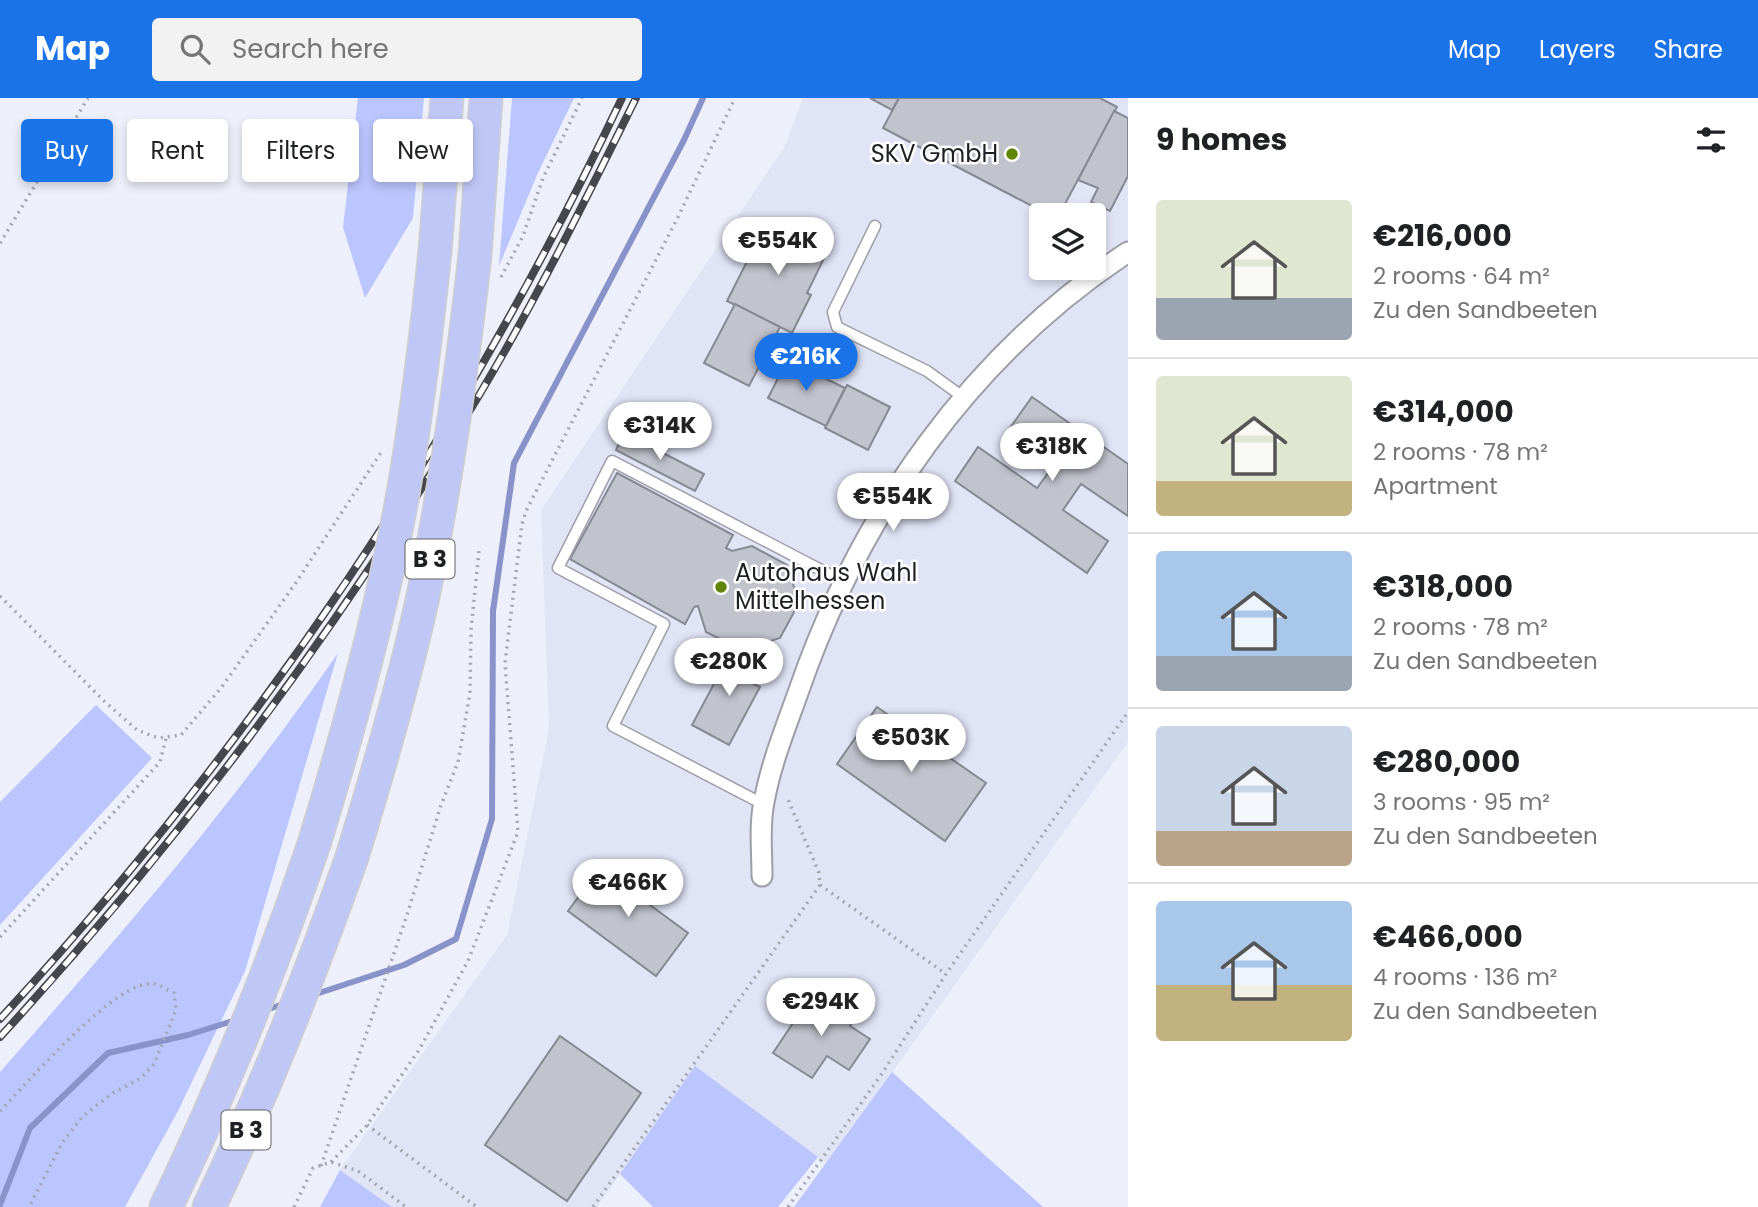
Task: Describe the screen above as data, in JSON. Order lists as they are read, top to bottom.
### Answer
{
  "streets": {
    "highway": ["B 3"]
  },
  "places": ["SKV GmbH", "Autohaus Wahl Mittelhessen"],
  "page": {
    "header": "Map",
    "search": "Search here",
    "nav": ["Map", "Layers", "Share"],
    "heading": "9 homes",
    "chip": [
      "Buy",
      "Rent",
      "Filters",
      "New"
    ],
    "list": [
      {
        "name": "€216,000",
        "note": "2 rooms · 64 m² · Zu den Sandbeeten"
      },
      {
        "name": "€314,000",
        "note": "2 rooms · 78 m² · Apartment"
      },
      {
        "name": "€318,000",
        "note": "2 rooms · 78 m² · Zu den Sandbeeten"
      },
      {
        "name": "€280,000",
        "note": "3 rooms · 95 m² · Zu den Sandbeeten"
      },
      {
        "name": "€466,000",
        "note": "4 rooms · 136 m² · Zu den Sandbeeten"
      }
    ],
    "price": [
      "€554K",
      "€216K",
      "€314K",
      "€318K",
      "€554K",
      "€280K",
      "€503K",
      "€466K",
      "€294K"
    ]
  }
}
